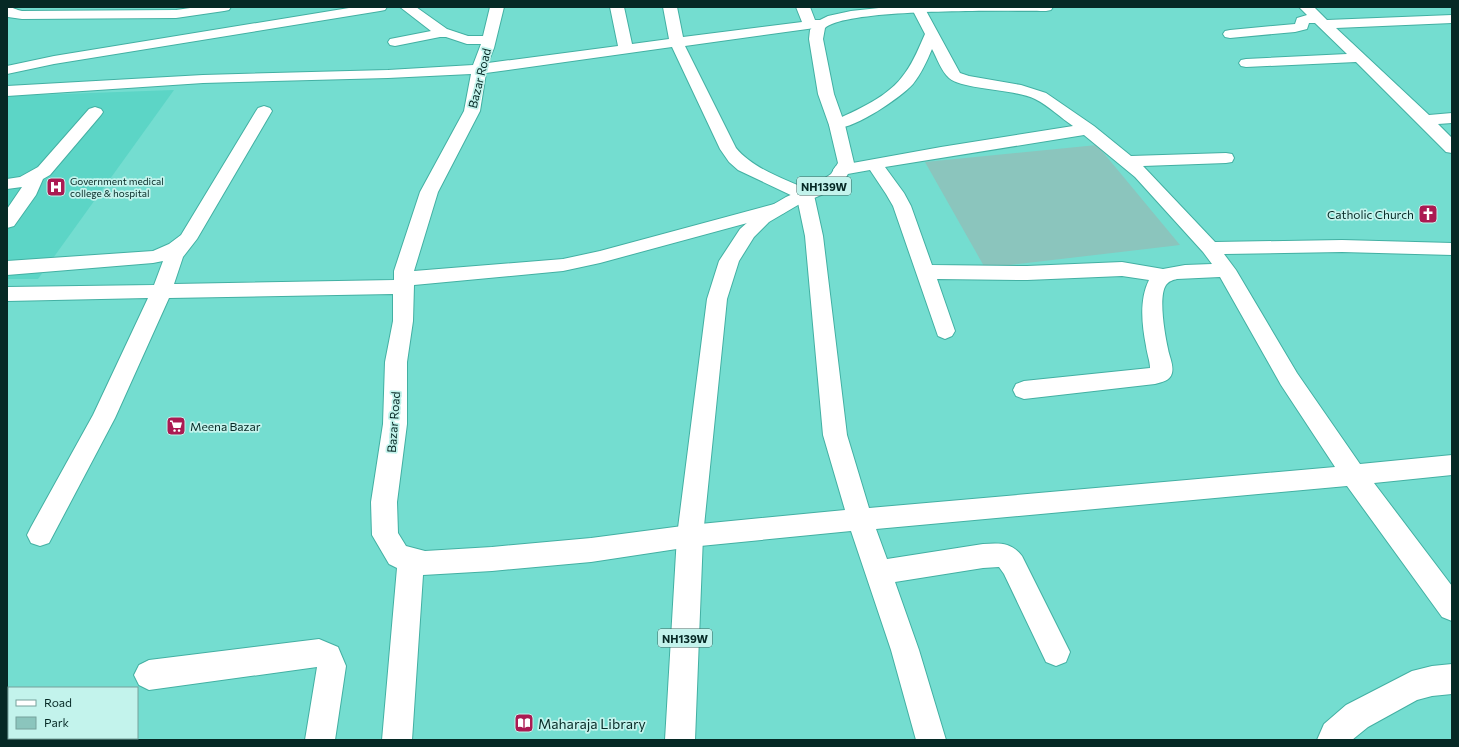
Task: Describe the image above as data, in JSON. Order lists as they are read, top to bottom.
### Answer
{
  "streets": {
    "main road": ["Bazar Road", "NH139W"]
  },
  "crossings": [
    ["Bazar Road", "NH139W"]
  ],
  "places": {
    "hospital": ["Government medical college & hospital"],
    "church": ["Catholic Church"],
    "supermarket": ["Meena Bazar"],
    "library": ["Maharaja Library"]
  },
  "legend": ["Road", "Park"]
}
